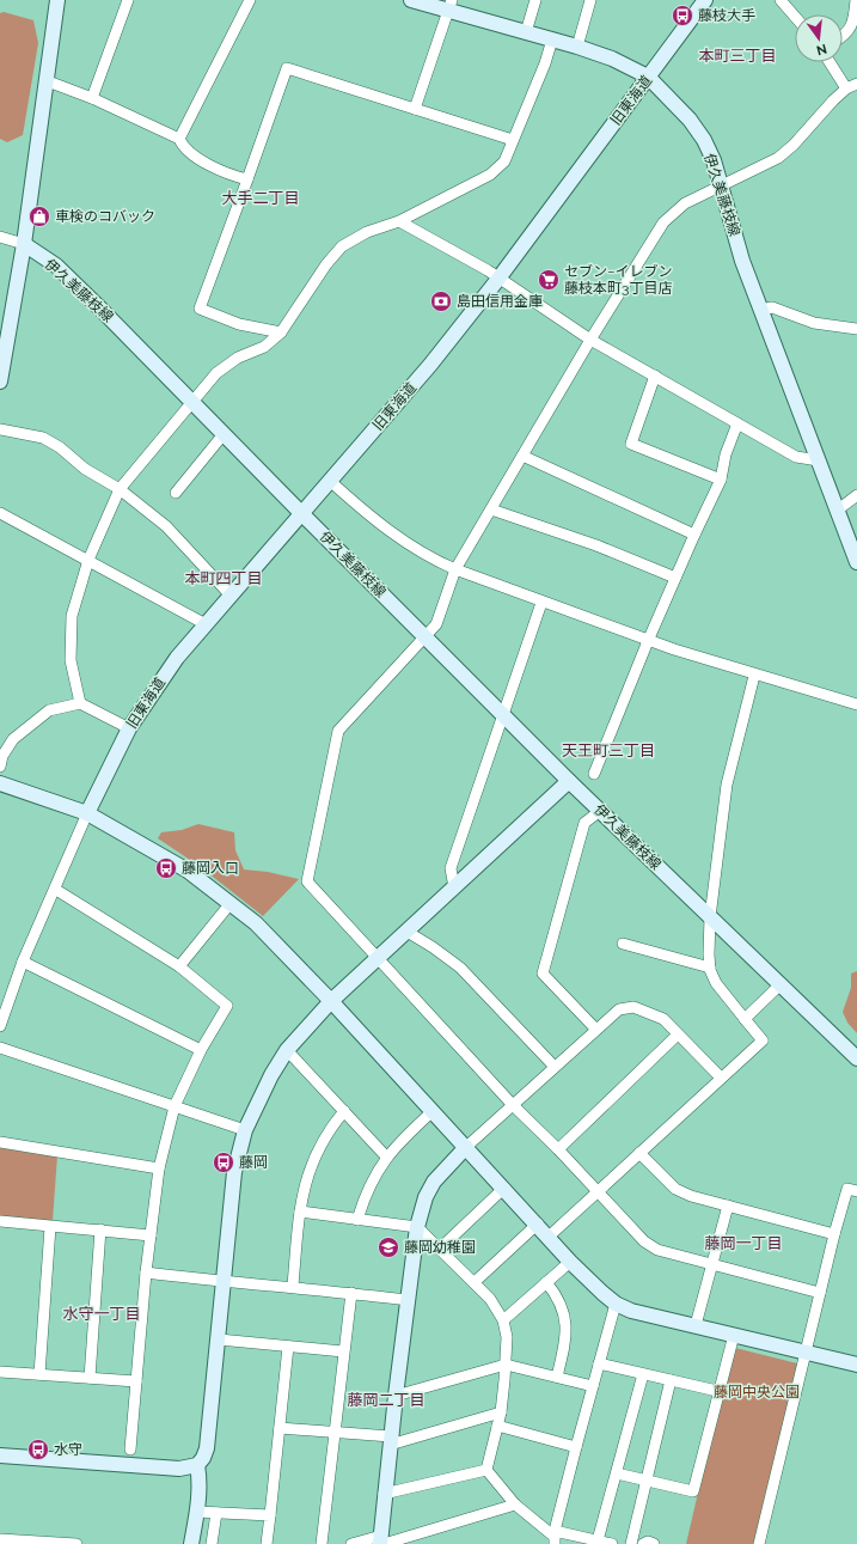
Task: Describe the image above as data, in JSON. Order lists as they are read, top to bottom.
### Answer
{
  "streets": {
    "street": ["旧東海道", "伊久美藤枝線"]
  },
  "crossings": [
    ["旧東海道", "伊久美藤枝線"]
  ],
  "districts": [
    "本町三丁目",
    "大手二丁目",
    "本町四丁目",
    "天王町三丁目",
    "藤岡一丁目",
    "水守一丁目",
    "藤岡二丁目"
  ],
  "parks": ["藤岡中央公園"],
  "places": {
    "bus stop": [
      "藤枝大手",
      "藤岡入口",
      "藤岡",
      "水守"
    ],
    "shop": ["車検のコバック"],
    "supermarket": ["セブン−イレブン 藤枝本町3丁目店"],
    "bank": ["島田信用金庫"],
    "school or university": ["藤岡幼稚園"]
  },
  "north": "bottom"
}
